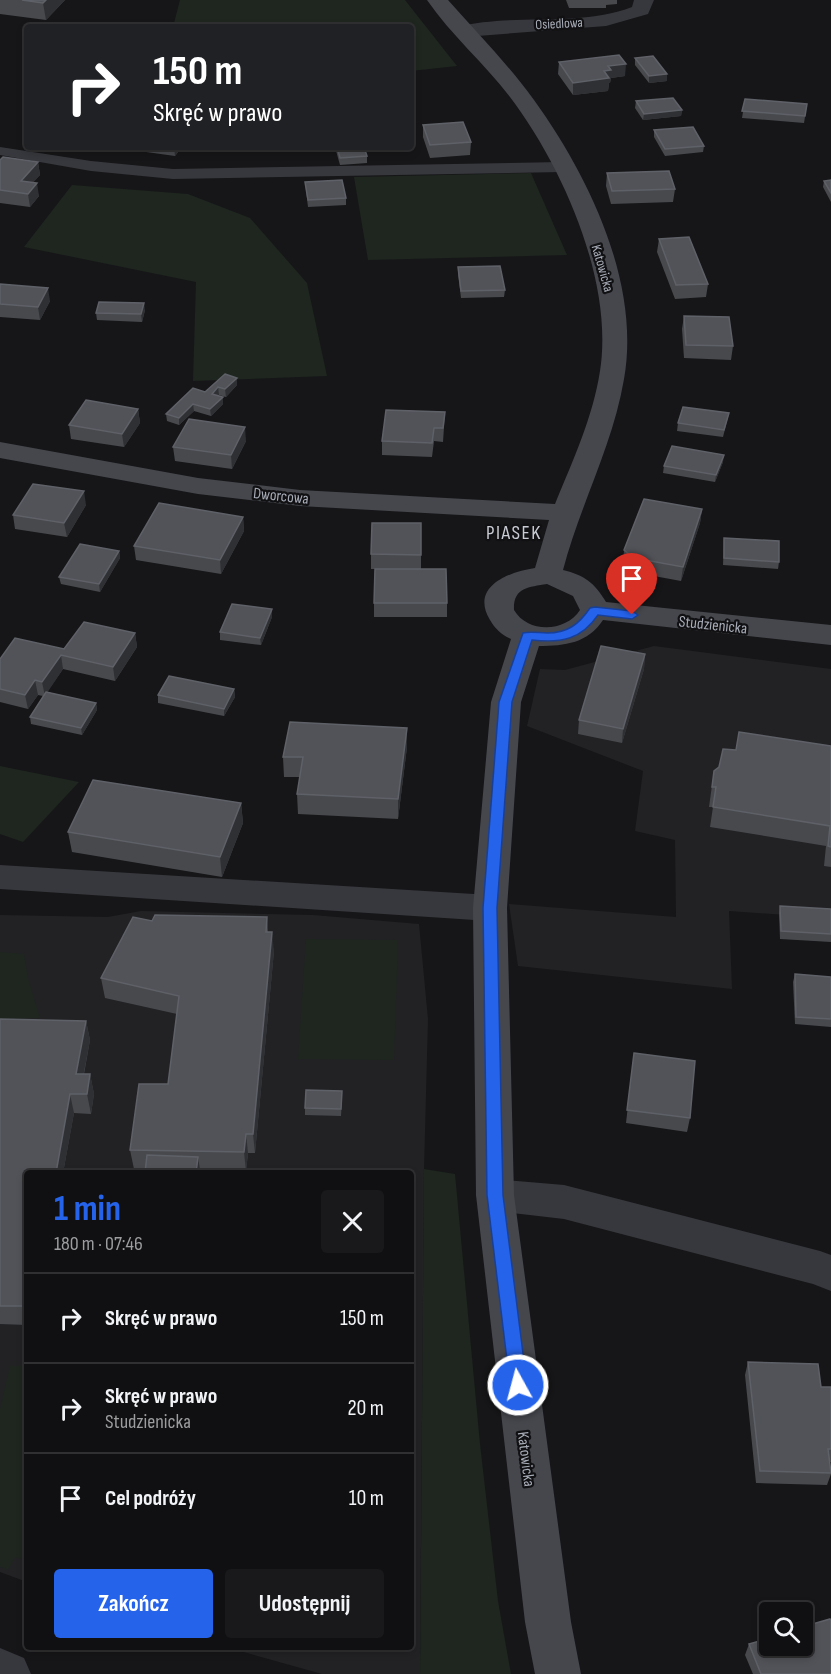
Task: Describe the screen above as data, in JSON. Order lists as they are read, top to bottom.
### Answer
{
  "streets": {
    "street": [
      "Osiedlowa",
      "Katowicka",
      "Dworcowa",
      "Studzienicka"
    ]
  },
  "crossings": [
    ["Osiedlowa", "Katowicka"],
    ["Katowicka", "Dworcowa"],
    ["Katowicka", "Studzienicka"]
  ],
  "districts": ["PIASEK"],
  "page": {
    "turn": ["150 m", "Skręć w prawo"],
    "heading": ["1 min", "180 m · 07:46"],
    "list": [
      {
        "name": "Skręć w prawo",
        "value": "150 m"
      },
      {
        "name": "Skręć w prawo",
        "note": "Studzienicka",
        "value": "20 m"
      },
      {
        "name": "Cel podróży",
        "value": "10 m"
      }
    ],
    "buttons": ["Zakończ", "Udostępnij"]
  }
}
